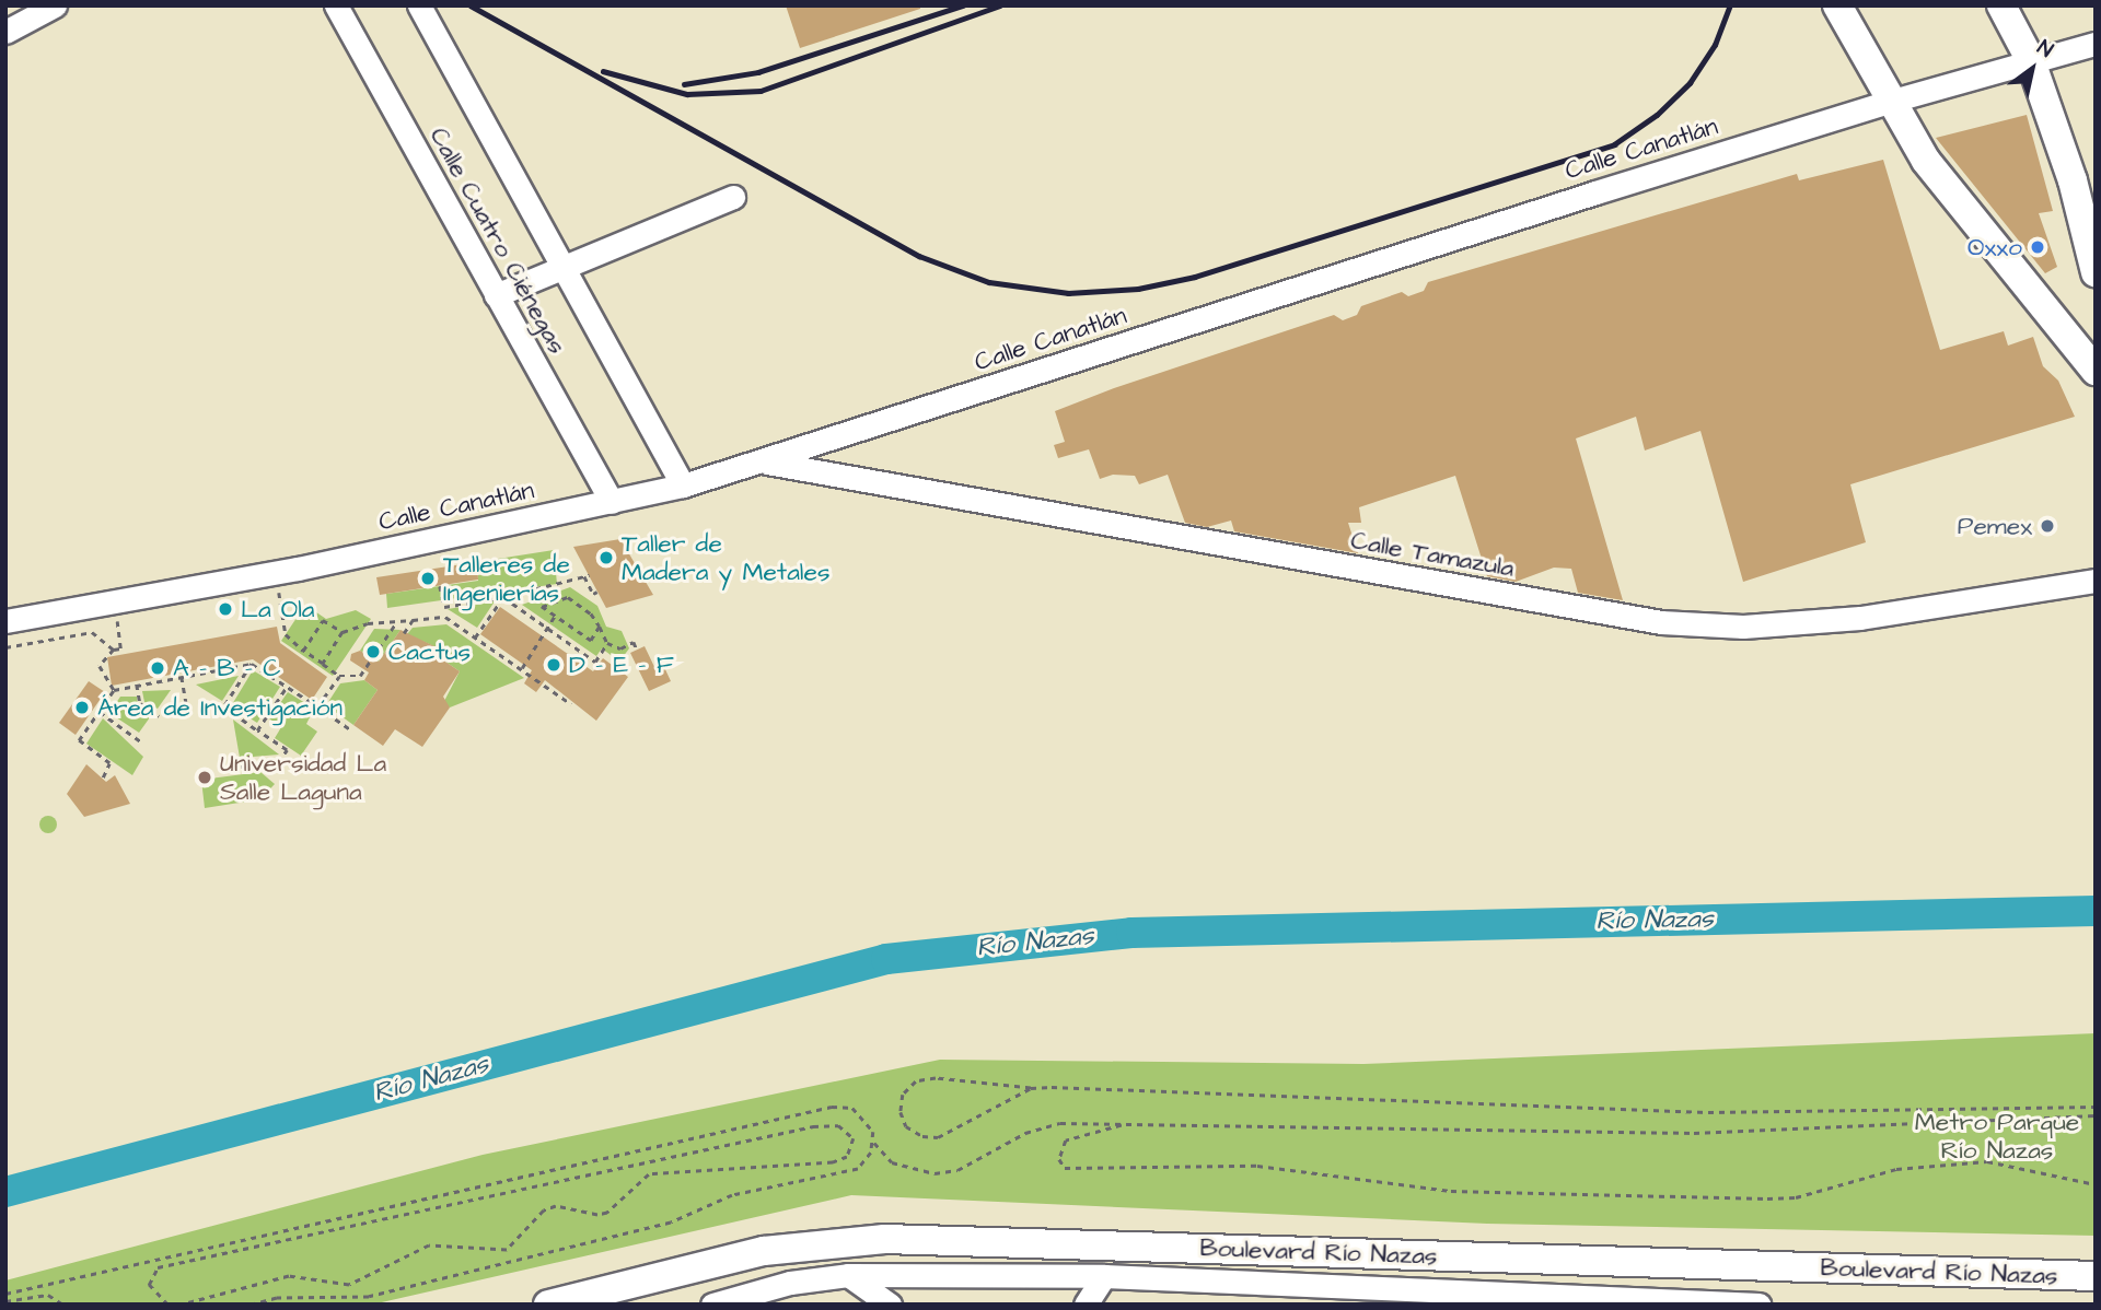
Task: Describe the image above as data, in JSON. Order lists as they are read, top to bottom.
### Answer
{
  "streets": {
    "main road": ["Boulevard Río Nazas"],
    "street": ["Calle Canatlán", "Calle Cuatro Ciénegas", "Calle Tamazula"]
  },
  "crossings": [
    ["Calle Canatlán", "Calle Cuatro Ciénegas"],
    ["Calle Canatlán", "Calle Tamazula"]
  ],
  "water": ["Río Nazas"],
  "parks": ["Metro Parque Río Nazas"],
  "places": [
    "Oxxo",
    "Pemex",
    "Taller de Madera y Metales",
    "Talleres de Ingenierías",
    "La Ola",
    "Cactus",
    "D - E - F",
    "A - B - C",
    "Área de Investigación",
    "Universidad La Salle Laguna"
  ],
  "north": "top right"
}
